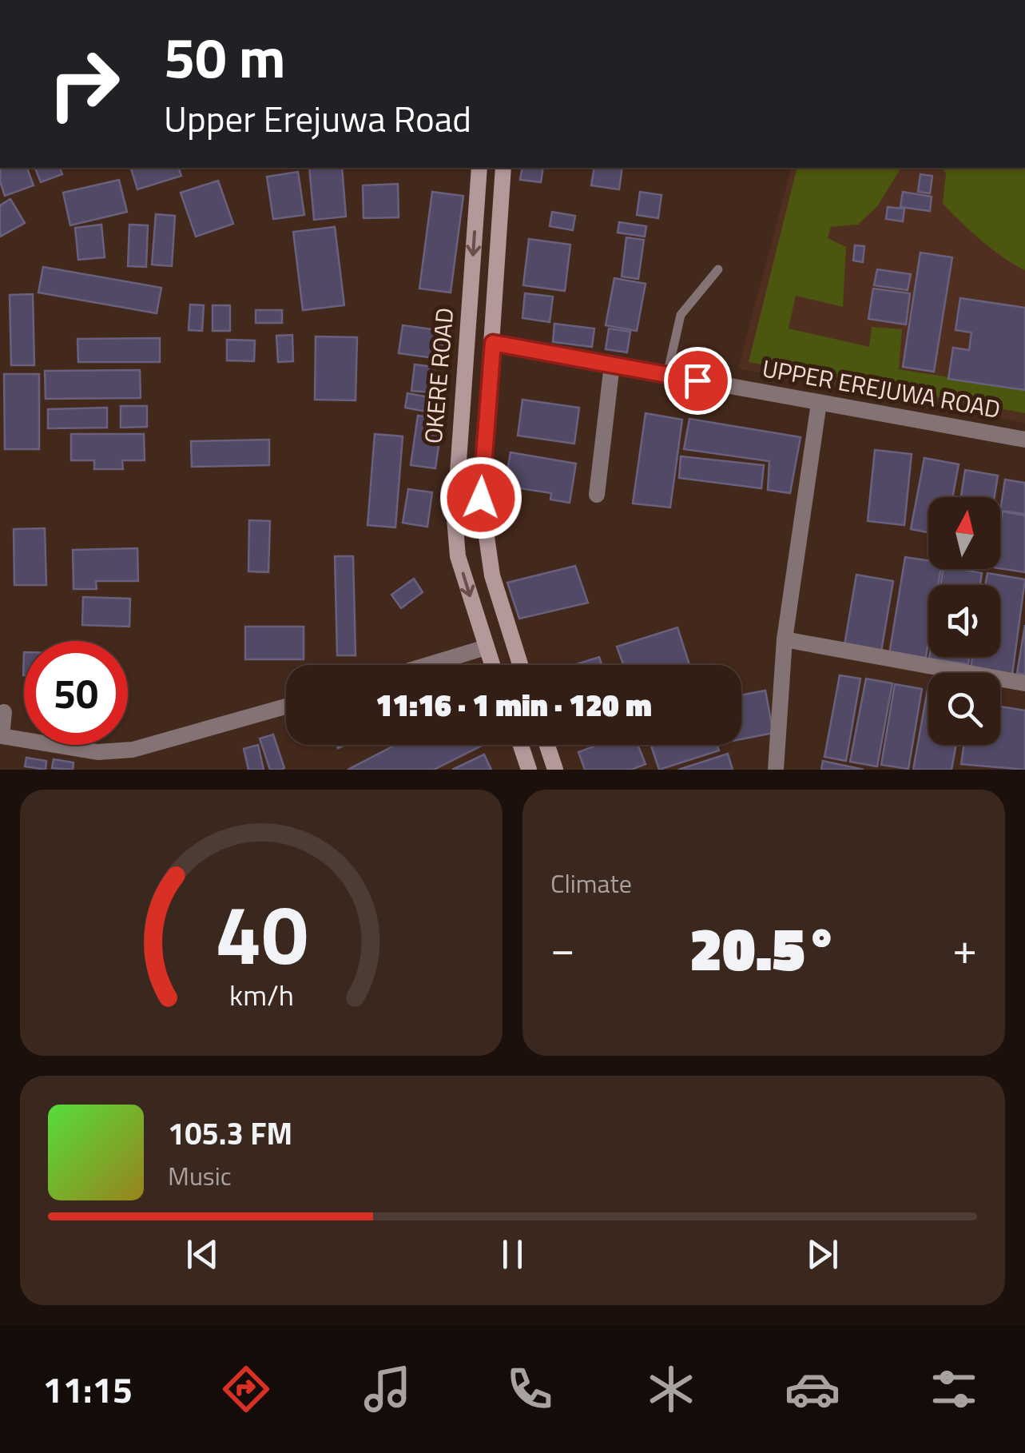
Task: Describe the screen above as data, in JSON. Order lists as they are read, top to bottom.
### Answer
{
  "streets": {
    "main road": ["OKERE ROAD"],
    "street": ["UPPER EREJUWA ROAD"]
  },
  "crossings": [
    ["OKERE ROAD", "UPPER EREJUWA ROAD"]
  ],
  "north": "top",
  "page": {
    "turn": ["50 m", "Upper Erejuwa Road"],
    "limit": "50",
    "trip": "11:16 · 1 min · 120 m",
    "tile": "Climate",
    "heat": ["−", "20.5°", "+"],
    "song": ["105.3 FM", "Music"],
    "tabs": "11:15",
    "gauge": ["40", "km/h"]
  }
}
